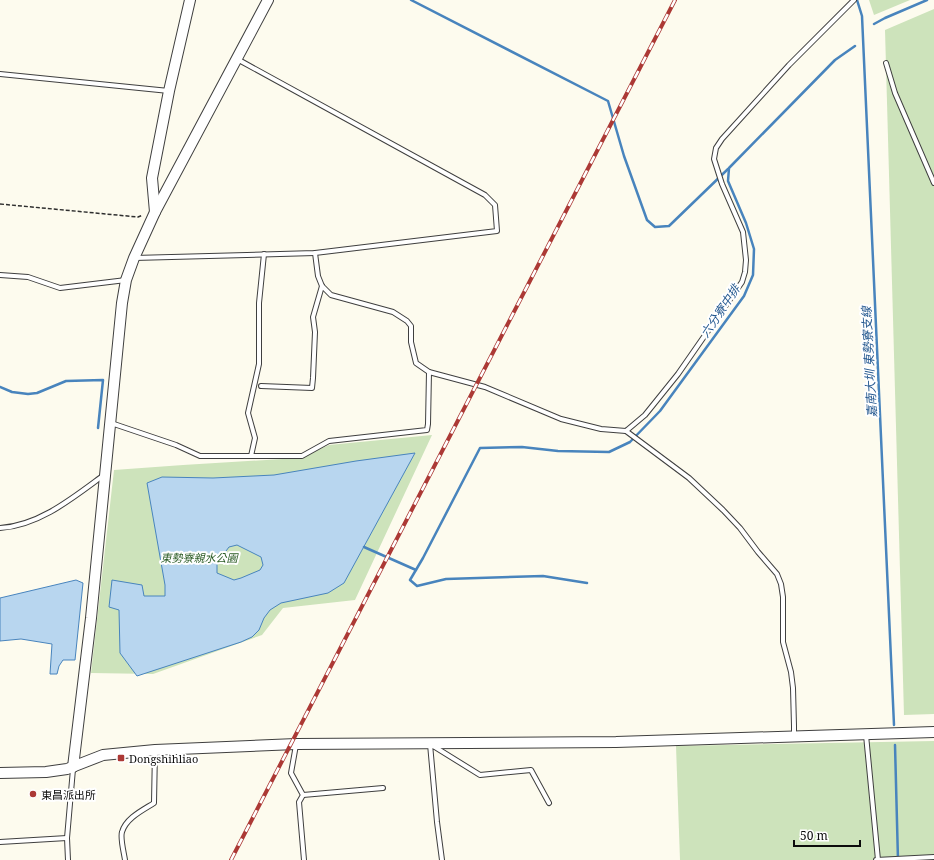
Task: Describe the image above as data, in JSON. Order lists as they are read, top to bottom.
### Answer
{
  "water": ["六分寮中排", "嘉南大圳 東勢寮支線"],
  "parks": ["東勢寮親水公園"],
  "places": {
    "transit": ["Dongshihliao"],
    "other": ["東昌派出所"]
  },
  "scale_bar": "50 m"
}
